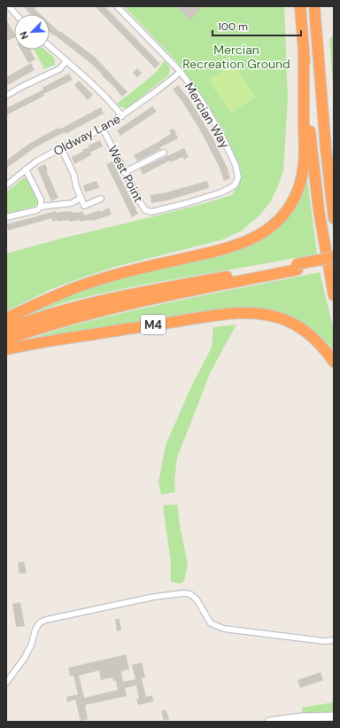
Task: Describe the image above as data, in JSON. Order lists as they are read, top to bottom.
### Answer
{
  "streets": {
    "highway": ["M4"],
    "street": ["Mercian Way", "Oldway Lane", "West Point"]
  },
  "crossings": [
    ["Mercian Way", "Oldway Lane"],
    ["Mercian Way", "West Point"],
    ["Oldway Lane", "West Point"]
  ],
  "parks": ["Mercian Recreation Ground"],
  "scale_bar": "100 m",
  "north": "bottom left"
}
